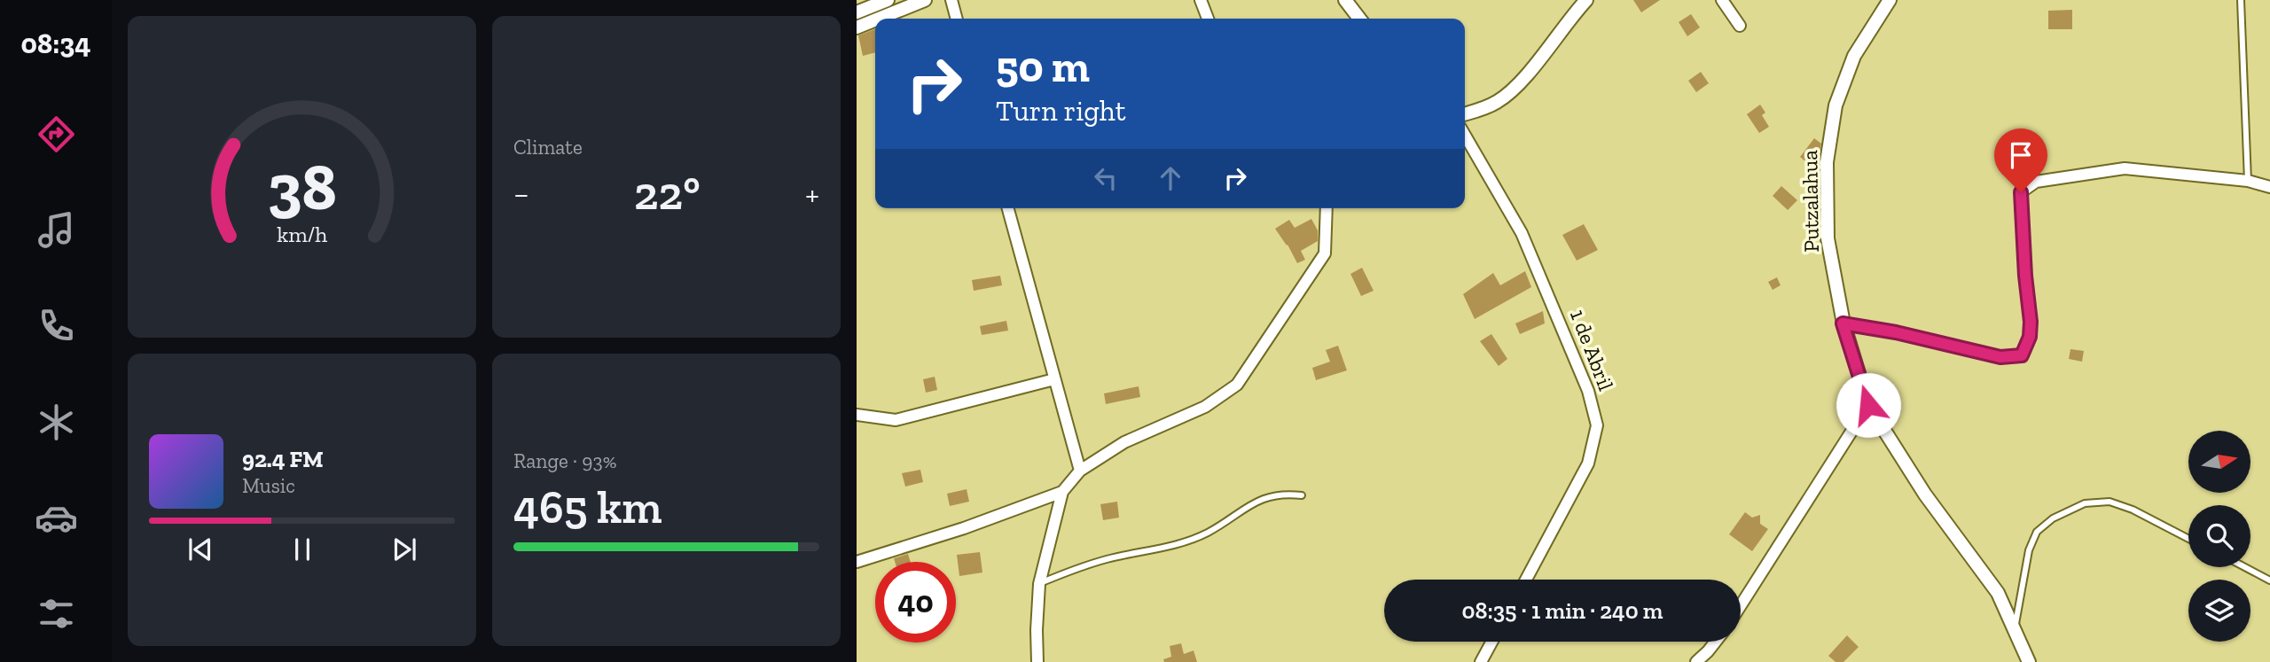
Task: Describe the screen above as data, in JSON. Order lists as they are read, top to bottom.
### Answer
{
  "streets": {
    "street": ["Putzalahua", "1 de Abril"]
  },
  "north": "right",
  "page": {
    "tabs": "08:34",
    "tile": [
      "Climate",
      ["Range · 93%", "465 km"]
    ],
    "turn": ["50 m", "Turn right"],
    "heat": ["−", "22°", "+"],
    "song": ["92.4 FM", "Music"],
    "limit": "40",
    "trip": "08:35 · 1 min · 240 m",
    "gauge": ["38", "km/h"]
  }
}
